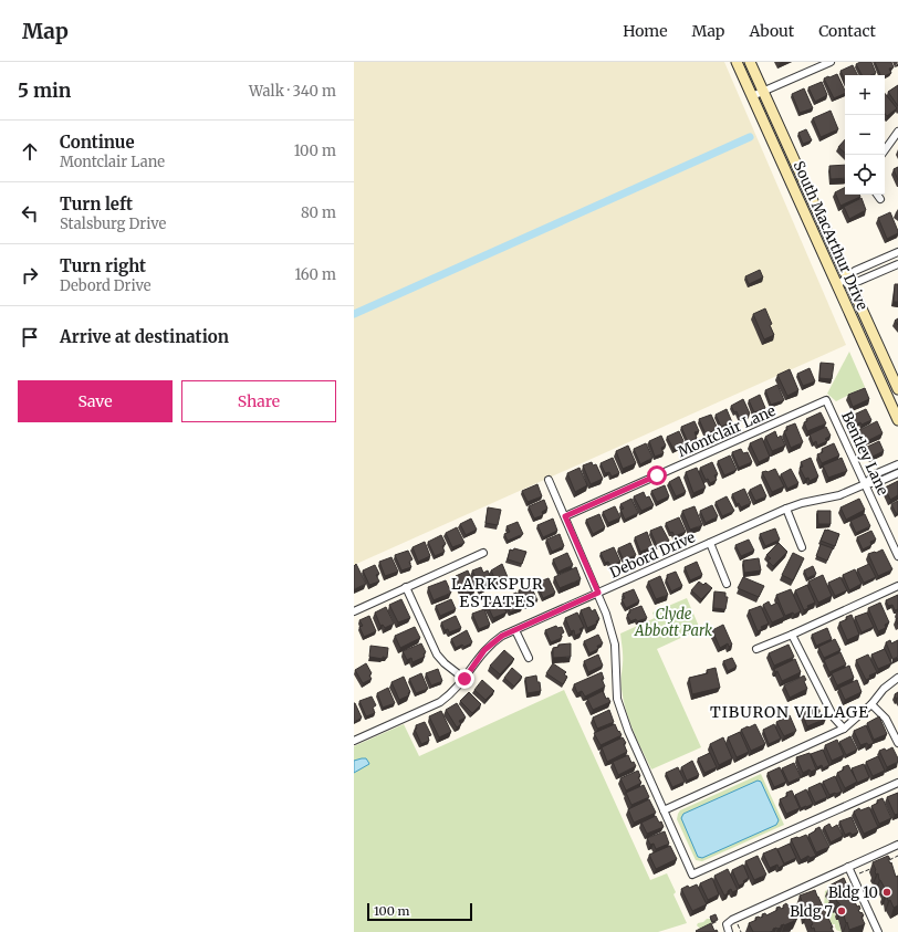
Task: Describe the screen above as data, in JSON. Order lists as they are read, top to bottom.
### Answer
{
  "streets": {
    "main road": ["South MacArthur Drive"],
    "street": ["Montclair Lane", "Bentley Lane", "Debord Drive"]
  },
  "crossings": [
    ["Montclair Lane", "Bentley Lane"],
    ["Bentley Lane", "Debord Drive"]
  ],
  "districts": ["LARKSPUR ESTATES", "TIBURON VILLAGE"],
  "parks": ["Clyde Abbott Park"],
  "places": ["Bldg 10", "Bldg 7"],
  "scale_bar": "100 m",
  "page": {
    "header": "Map",
    "nav": [
      "Home",
      "Map",
      "About",
      "Contact"
    ],
    "heading": ["5 min", "Walk · 340 m"],
    "map_buttons": ["+", "−"],
    "list": [
      ["Continue", "Montclair Lane", "100 m"],
      ["Turn left", "Stalsburg Drive", "80 m"],
      ["Turn right", "Debord Drive", "160 m"],
      "Arrive at destination"
    ],
    "buttons": ["Save", "Share"],
    "scale": "100 m"
  }
}
